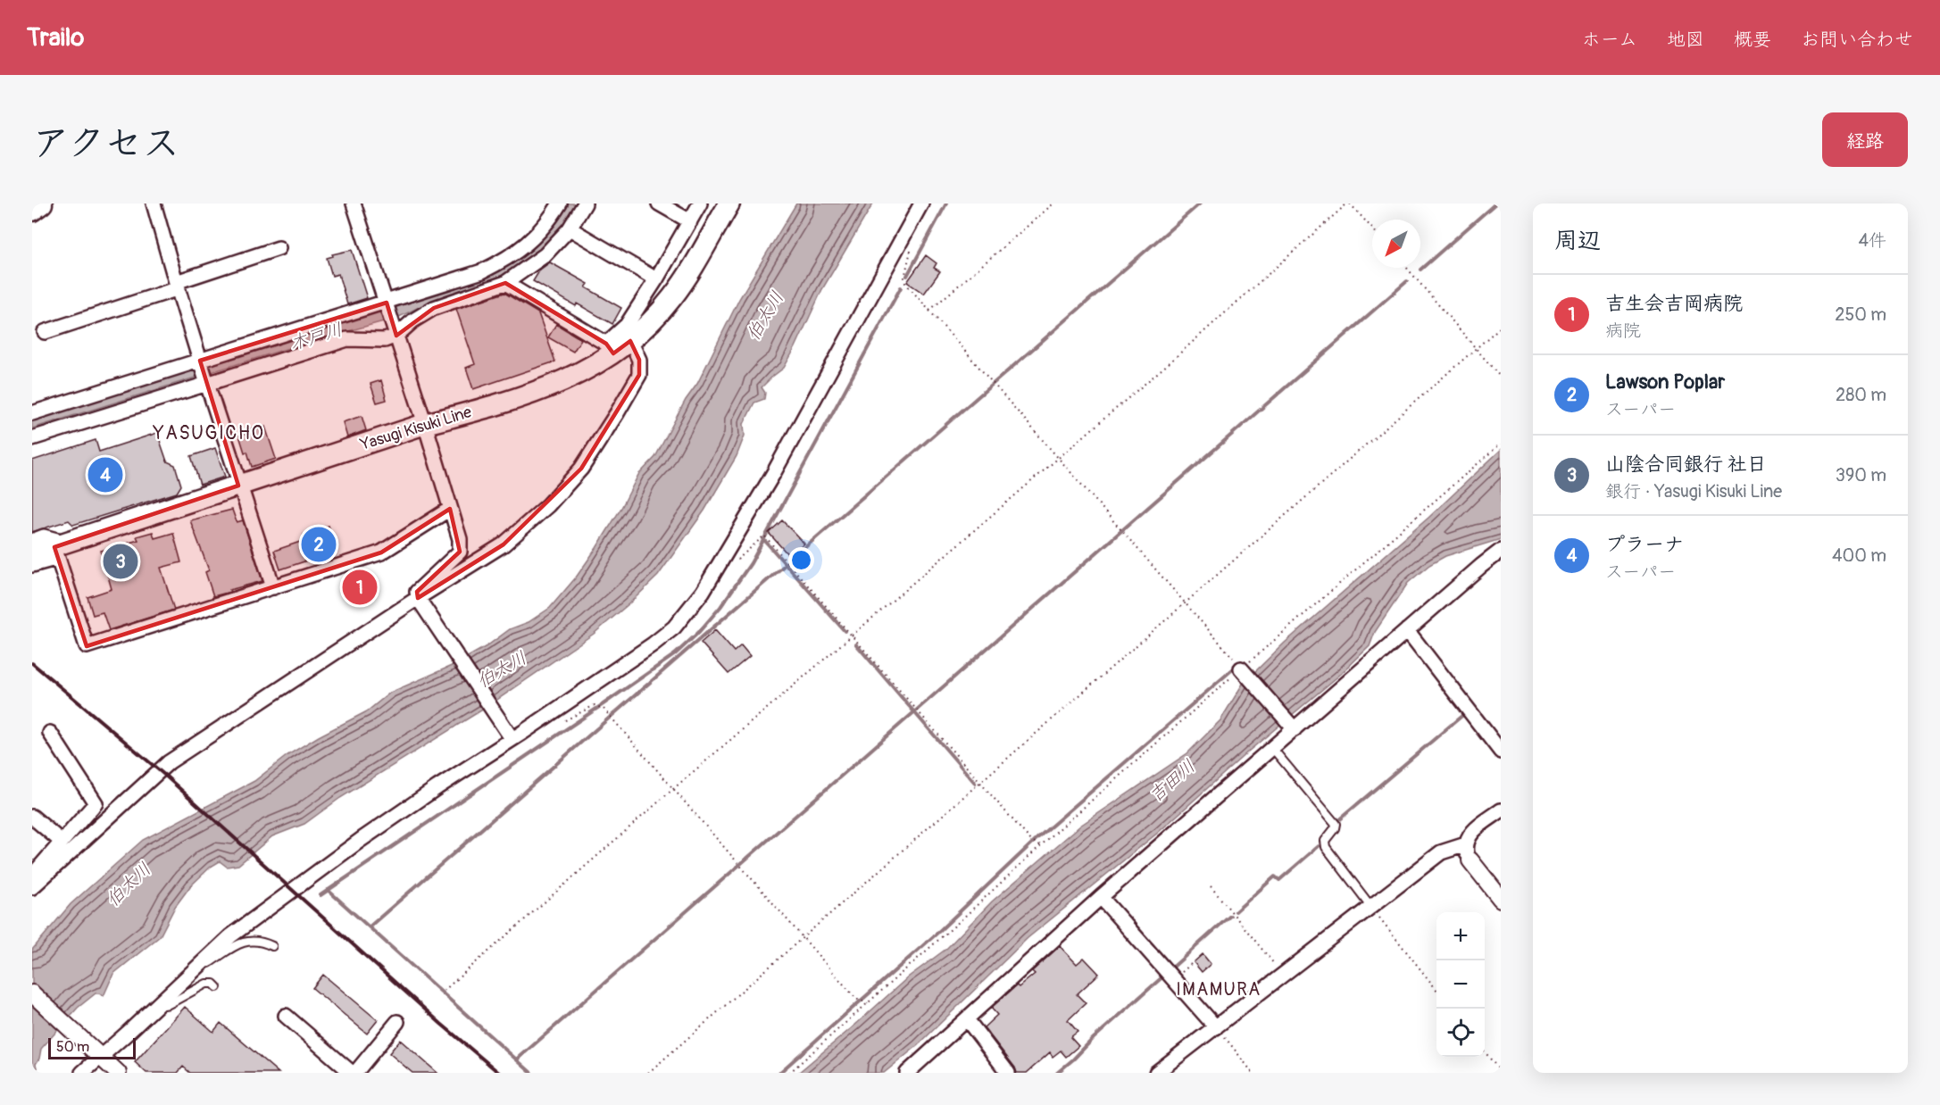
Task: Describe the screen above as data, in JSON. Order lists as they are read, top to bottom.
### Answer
{
  "streets": {
    "main road": ["Yasugi Kisuki Line"]
  },
  "districts": ["YASUGICHO", "IMAMURA"],
  "water": ["伯太川", "木戸川", "吉田川"],
  "scale_bar": "50 m",
  "north": "bottom left",
  "page": {
    "header": "Trailo",
    "nav": [
      "ホーム",
      "地図",
      "概要",
      "お問い合わせ"
    ],
    "title": "アクセス",
    "buttons": "経路",
    "heading": ["周辺", "4件"],
    "list": [
      {
        "mark": "1",
        "name": "吉生会吉岡病院",
        "note": "病院",
        "value": "250 m"
      },
      {
        "mark": "2",
        "name": "Lawson Poplar",
        "note": "スーパー",
        "value": "280 m"
      },
      {
        "mark": "3",
        "name": "山陰合同銀行 社日",
        "note": "銀行 · Yasugi Kisuki Line",
        "value": "390 m"
      },
      {
        "mark": "4",
        "name": "プラーナ",
        "note": "スーパー",
        "value": "400 m"
      }
    ],
    "pins": [
      "4",
      "2",
      "3",
      "1"
    ],
    "map_buttons": ["+", "−"],
    "scale": "50 m"
  }
}
